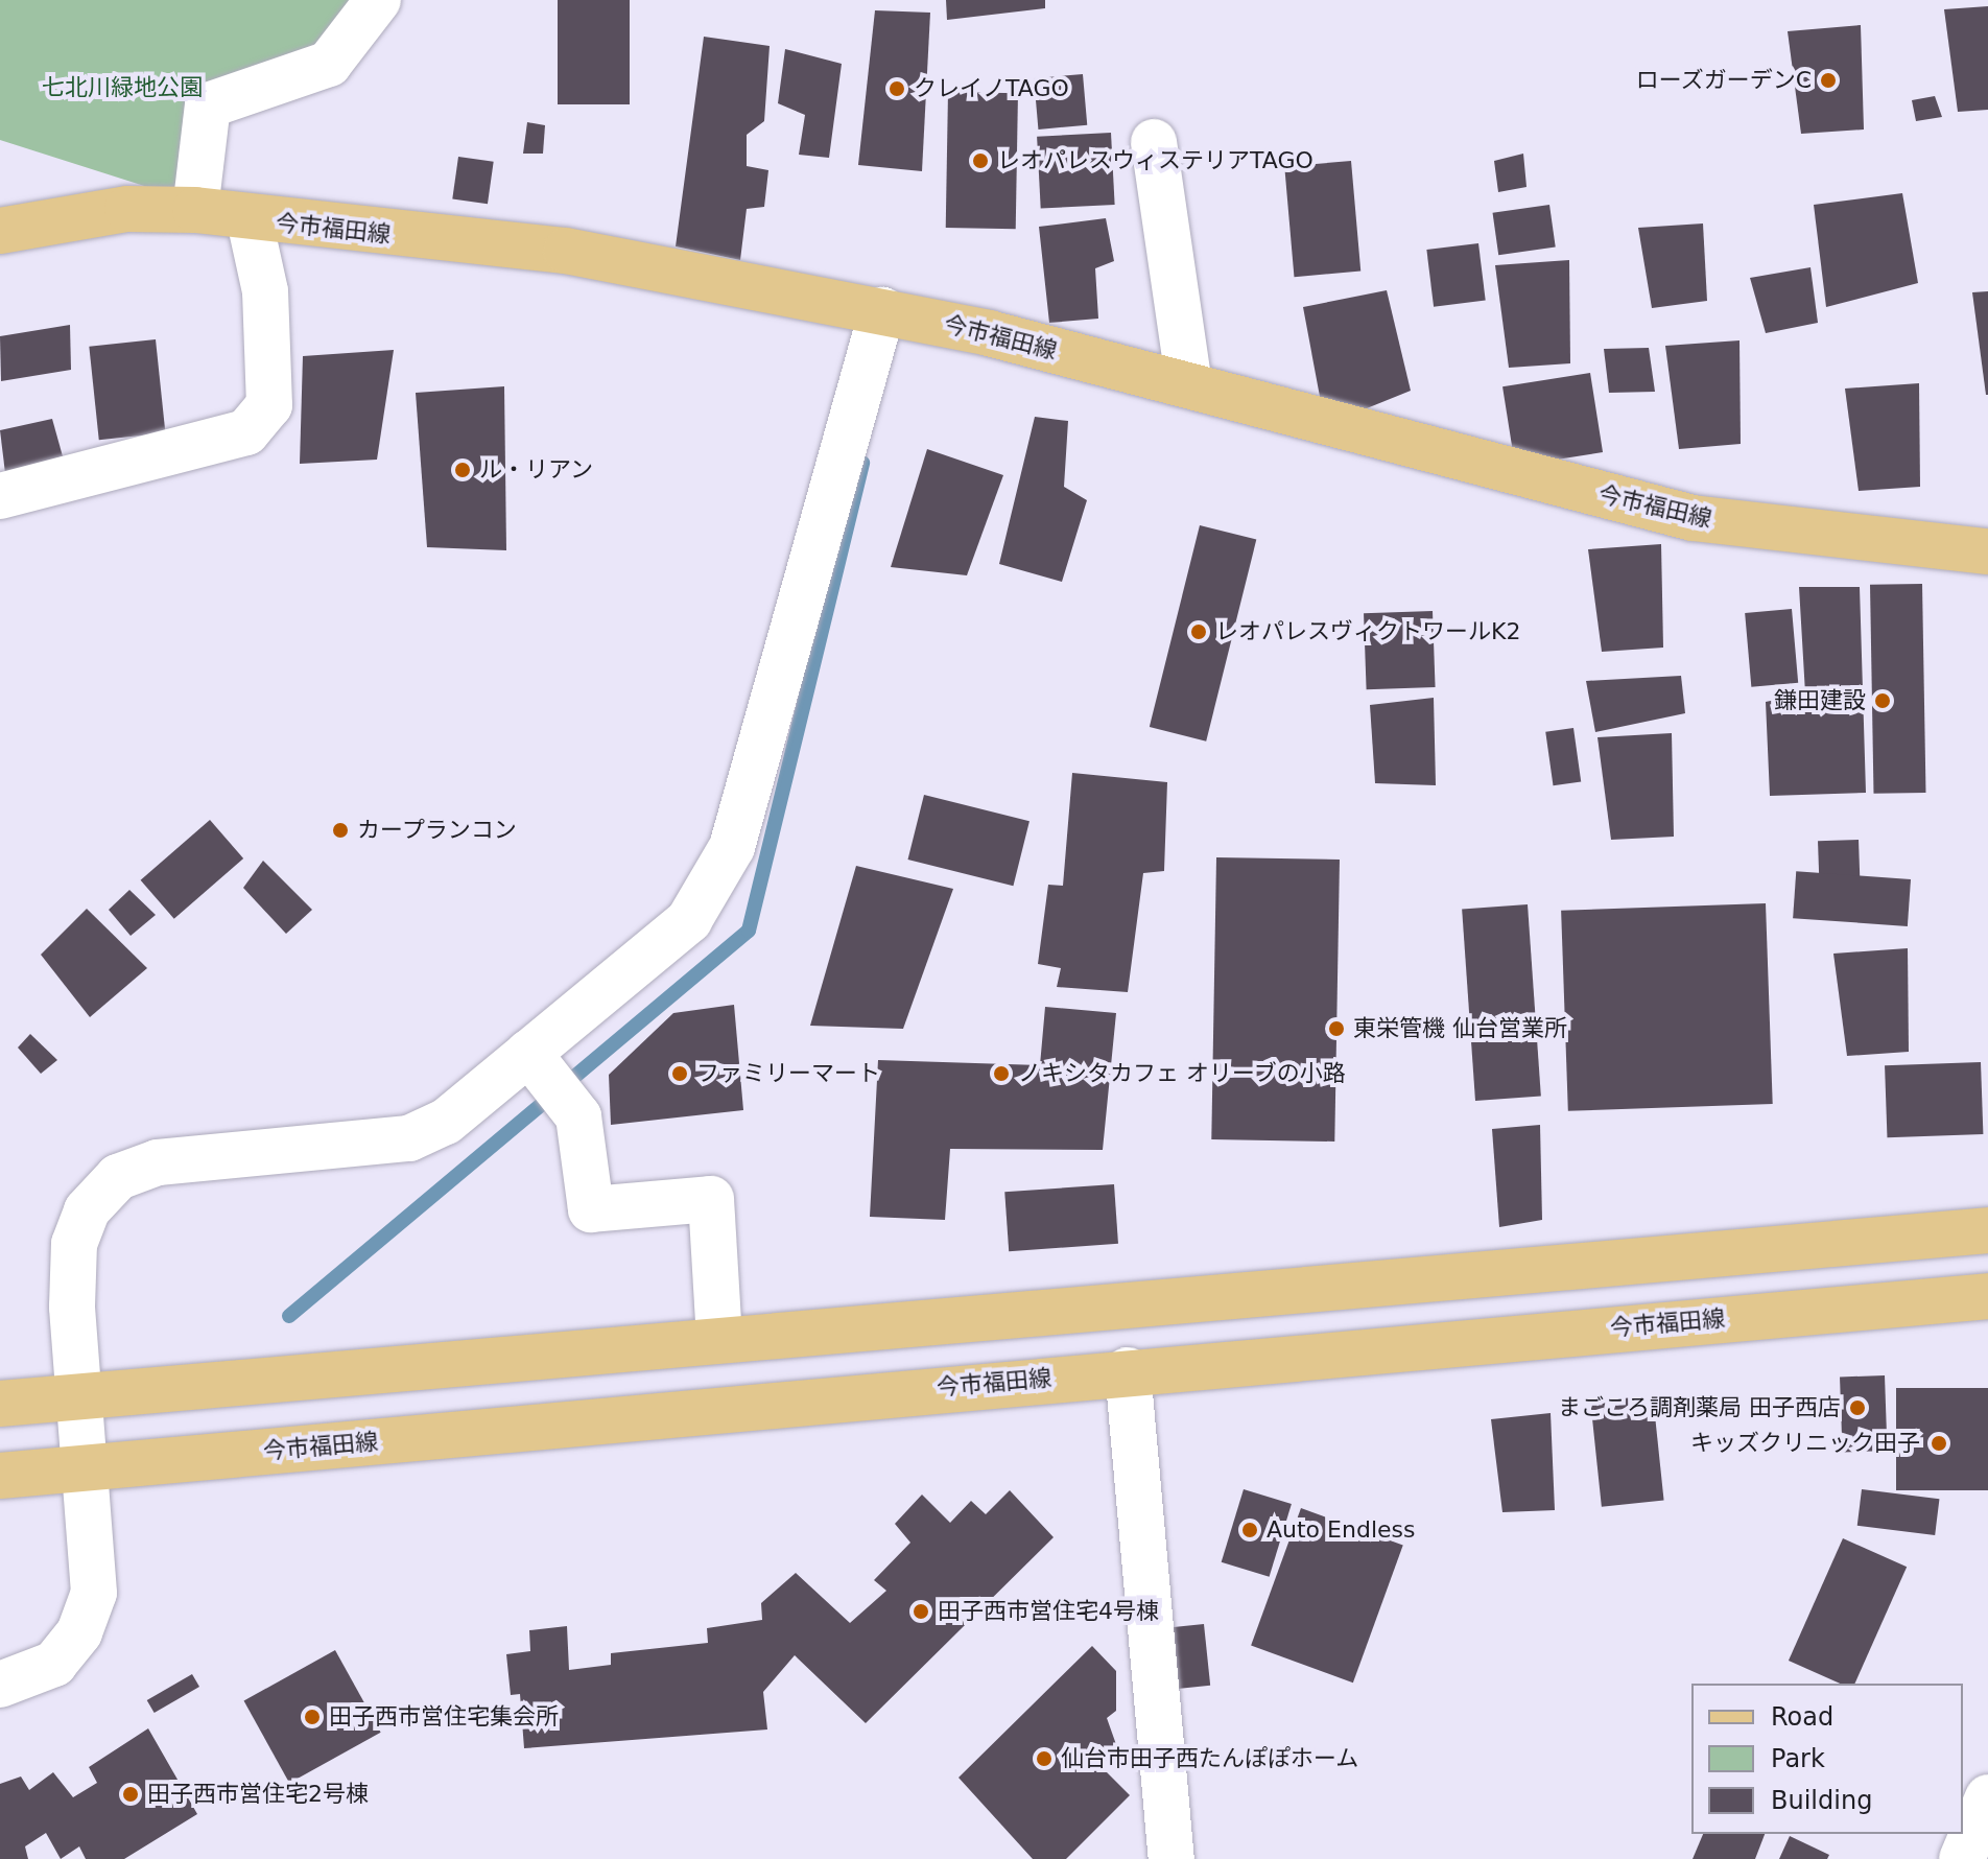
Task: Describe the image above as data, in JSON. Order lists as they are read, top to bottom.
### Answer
{
  "streets": {
    "main road": ["今市福田線"]
  },
  "parks": ["七北川緑地公園"],
  "places": [
    "ローズガーデンC",
    "クレイノTAGO",
    "レオパレスウィステリアTAGO",
    "ル・リアン",
    "レオパレスヴィクトワールK2",
    "鎌田建設",
    "カープランコン",
    "東栄管機 仙台営業所",
    "ファミリーマート",
    "ノキシタカフェ オリーブの小路",
    "まごころ調剤薬局 田子西店",
    "キッズクリニック田子",
    "Auto Endless",
    "田子西市営住宅4号棟",
    "田子西市営住宅集会所",
    "仙台市田子西たんぽぽホーム",
    "田子西市営住宅2号棟"
  ],
  "legend": ["Road", "Park", "Building"]
}
